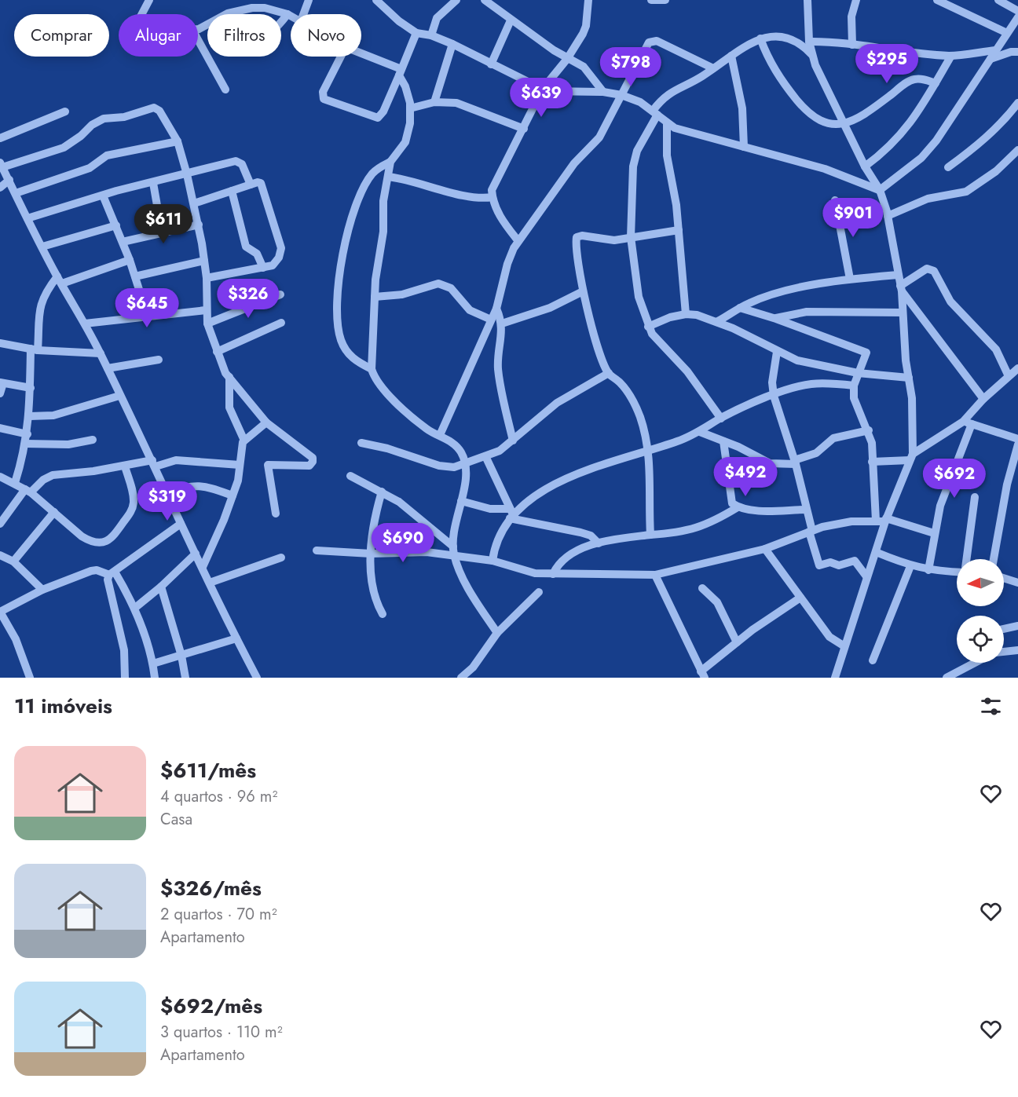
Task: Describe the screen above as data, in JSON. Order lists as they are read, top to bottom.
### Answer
{
  "north": "left",
  "page": {
    "chip": [
      "Comprar",
      "Alugar",
      "Filtros",
      "Novo"
    ],
    "price": [
      "$295",
      "$798",
      "$639",
      "$901",
      "$611",
      "$326",
      "$645",
      "$492",
      "$692",
      "$319",
      "$690"
    ],
    "heading": "11 imóveis",
    "list": [
      {
        "name": "$611/mês",
        "note": "4 quartos · 96 m² · Casa"
      },
      {
        "name": "$326/mês",
        "note": "2 quartos · 70 m² · Apartamento"
      },
      {
        "name": "$692/mês",
        "note": "3 quartos · 110 m² · Apartamento"
      }
    ]
  }
}
